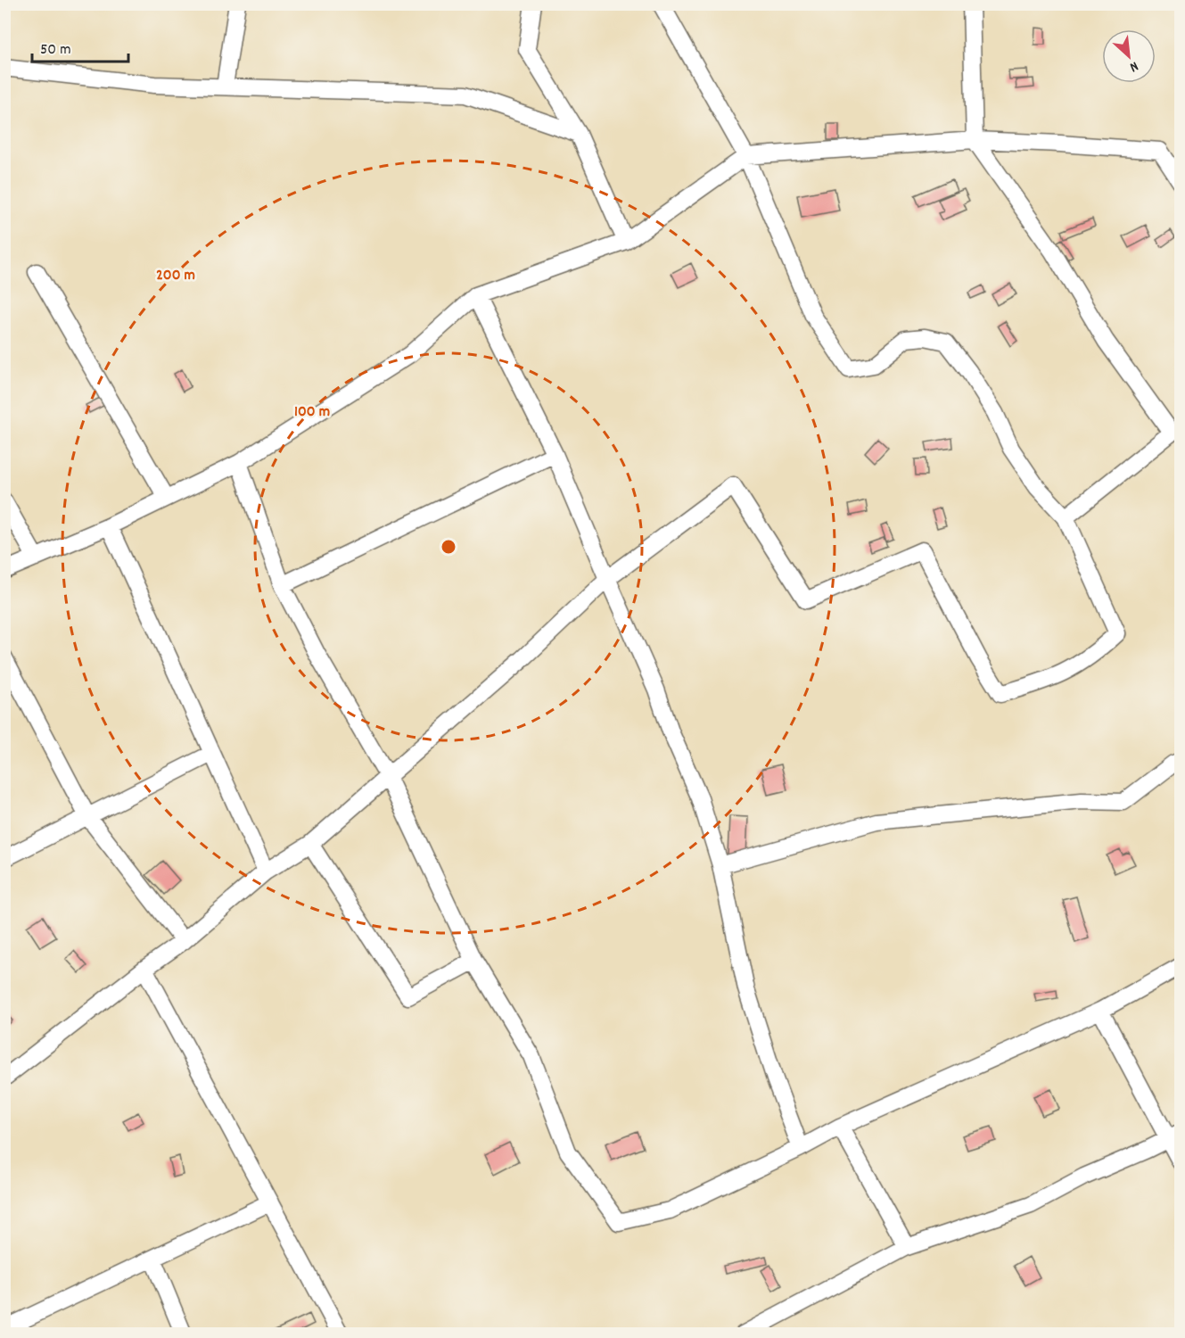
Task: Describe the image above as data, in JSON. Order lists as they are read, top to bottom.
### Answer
{
  "scale_bar": "50 m",
  "north": "bottom right",
  "rings": ["200 m", "100 m"]
}
